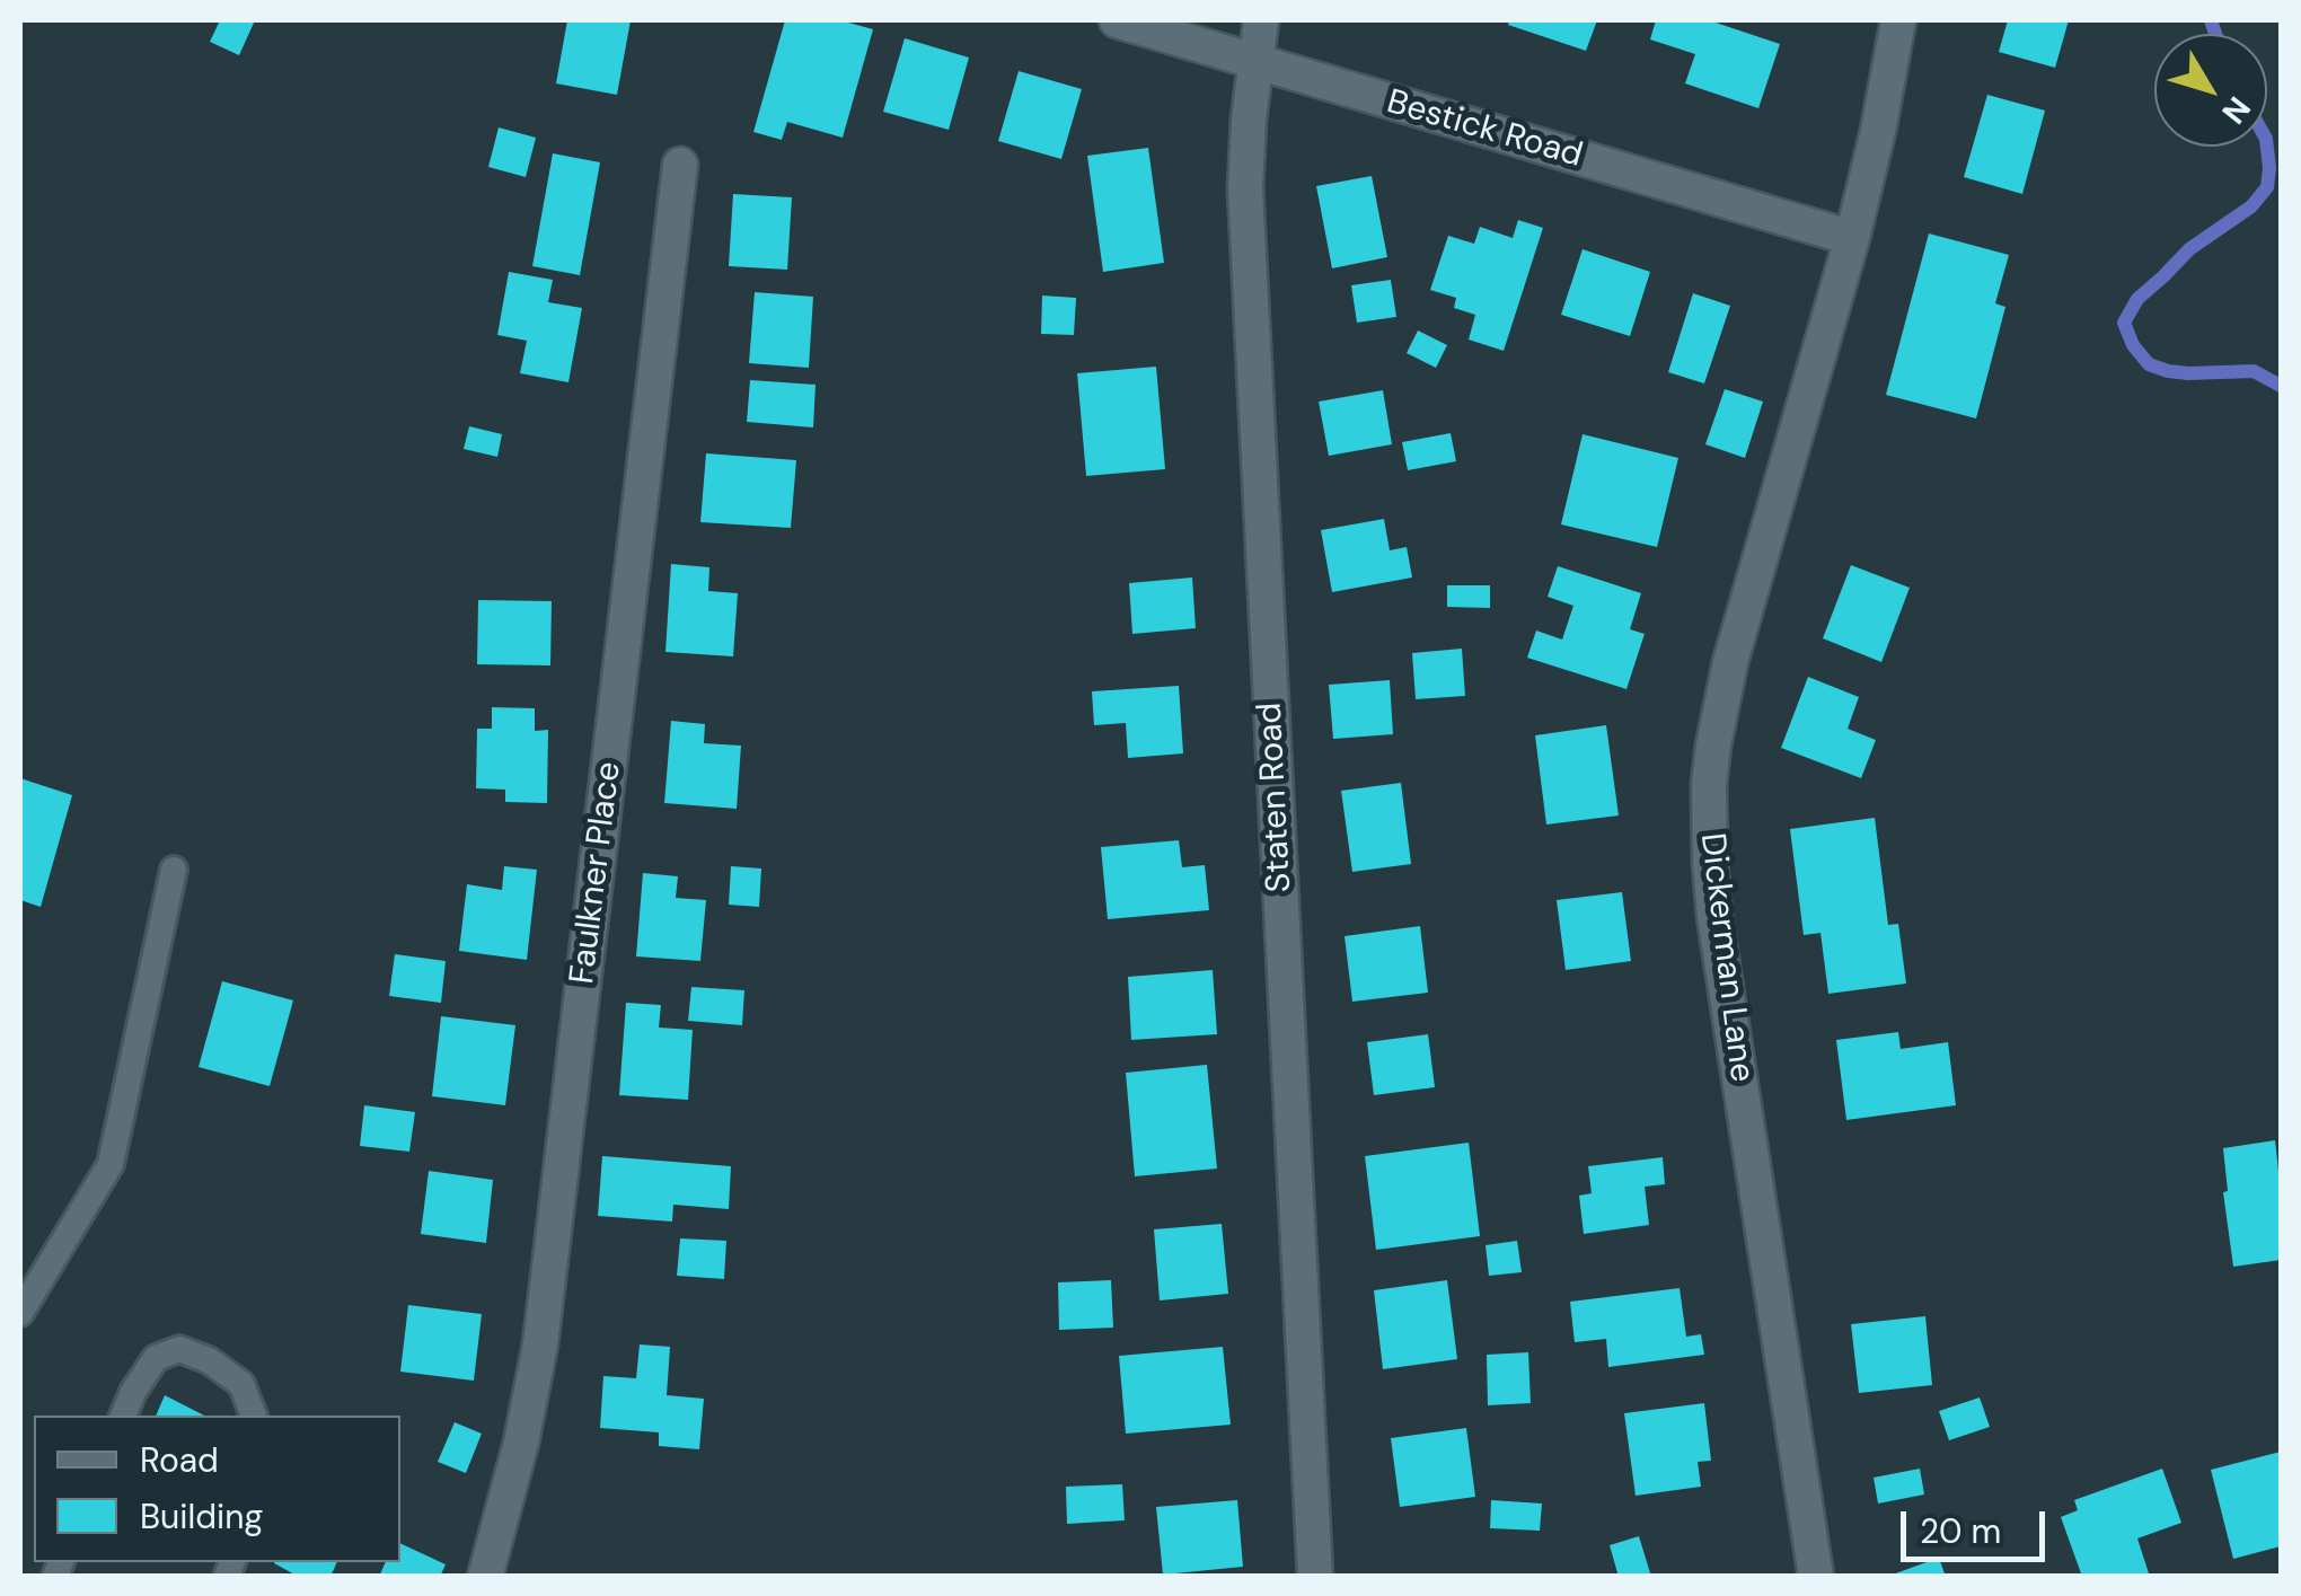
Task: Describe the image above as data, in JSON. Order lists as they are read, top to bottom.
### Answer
{
  "streets": {
    "street": [
      "Bestick Road",
      "Staten Road",
      "Faulkner Place",
      "Dickerman Lane"
    ]
  },
  "crossings": [
    ["Bestick Road", "Staten Road"],
    ["Bestick Road", "Dickerman Lane"]
  ],
  "legend": ["Road", "Building"],
  "scale_bar": "20 m",
  "north": "bottom right"
}
